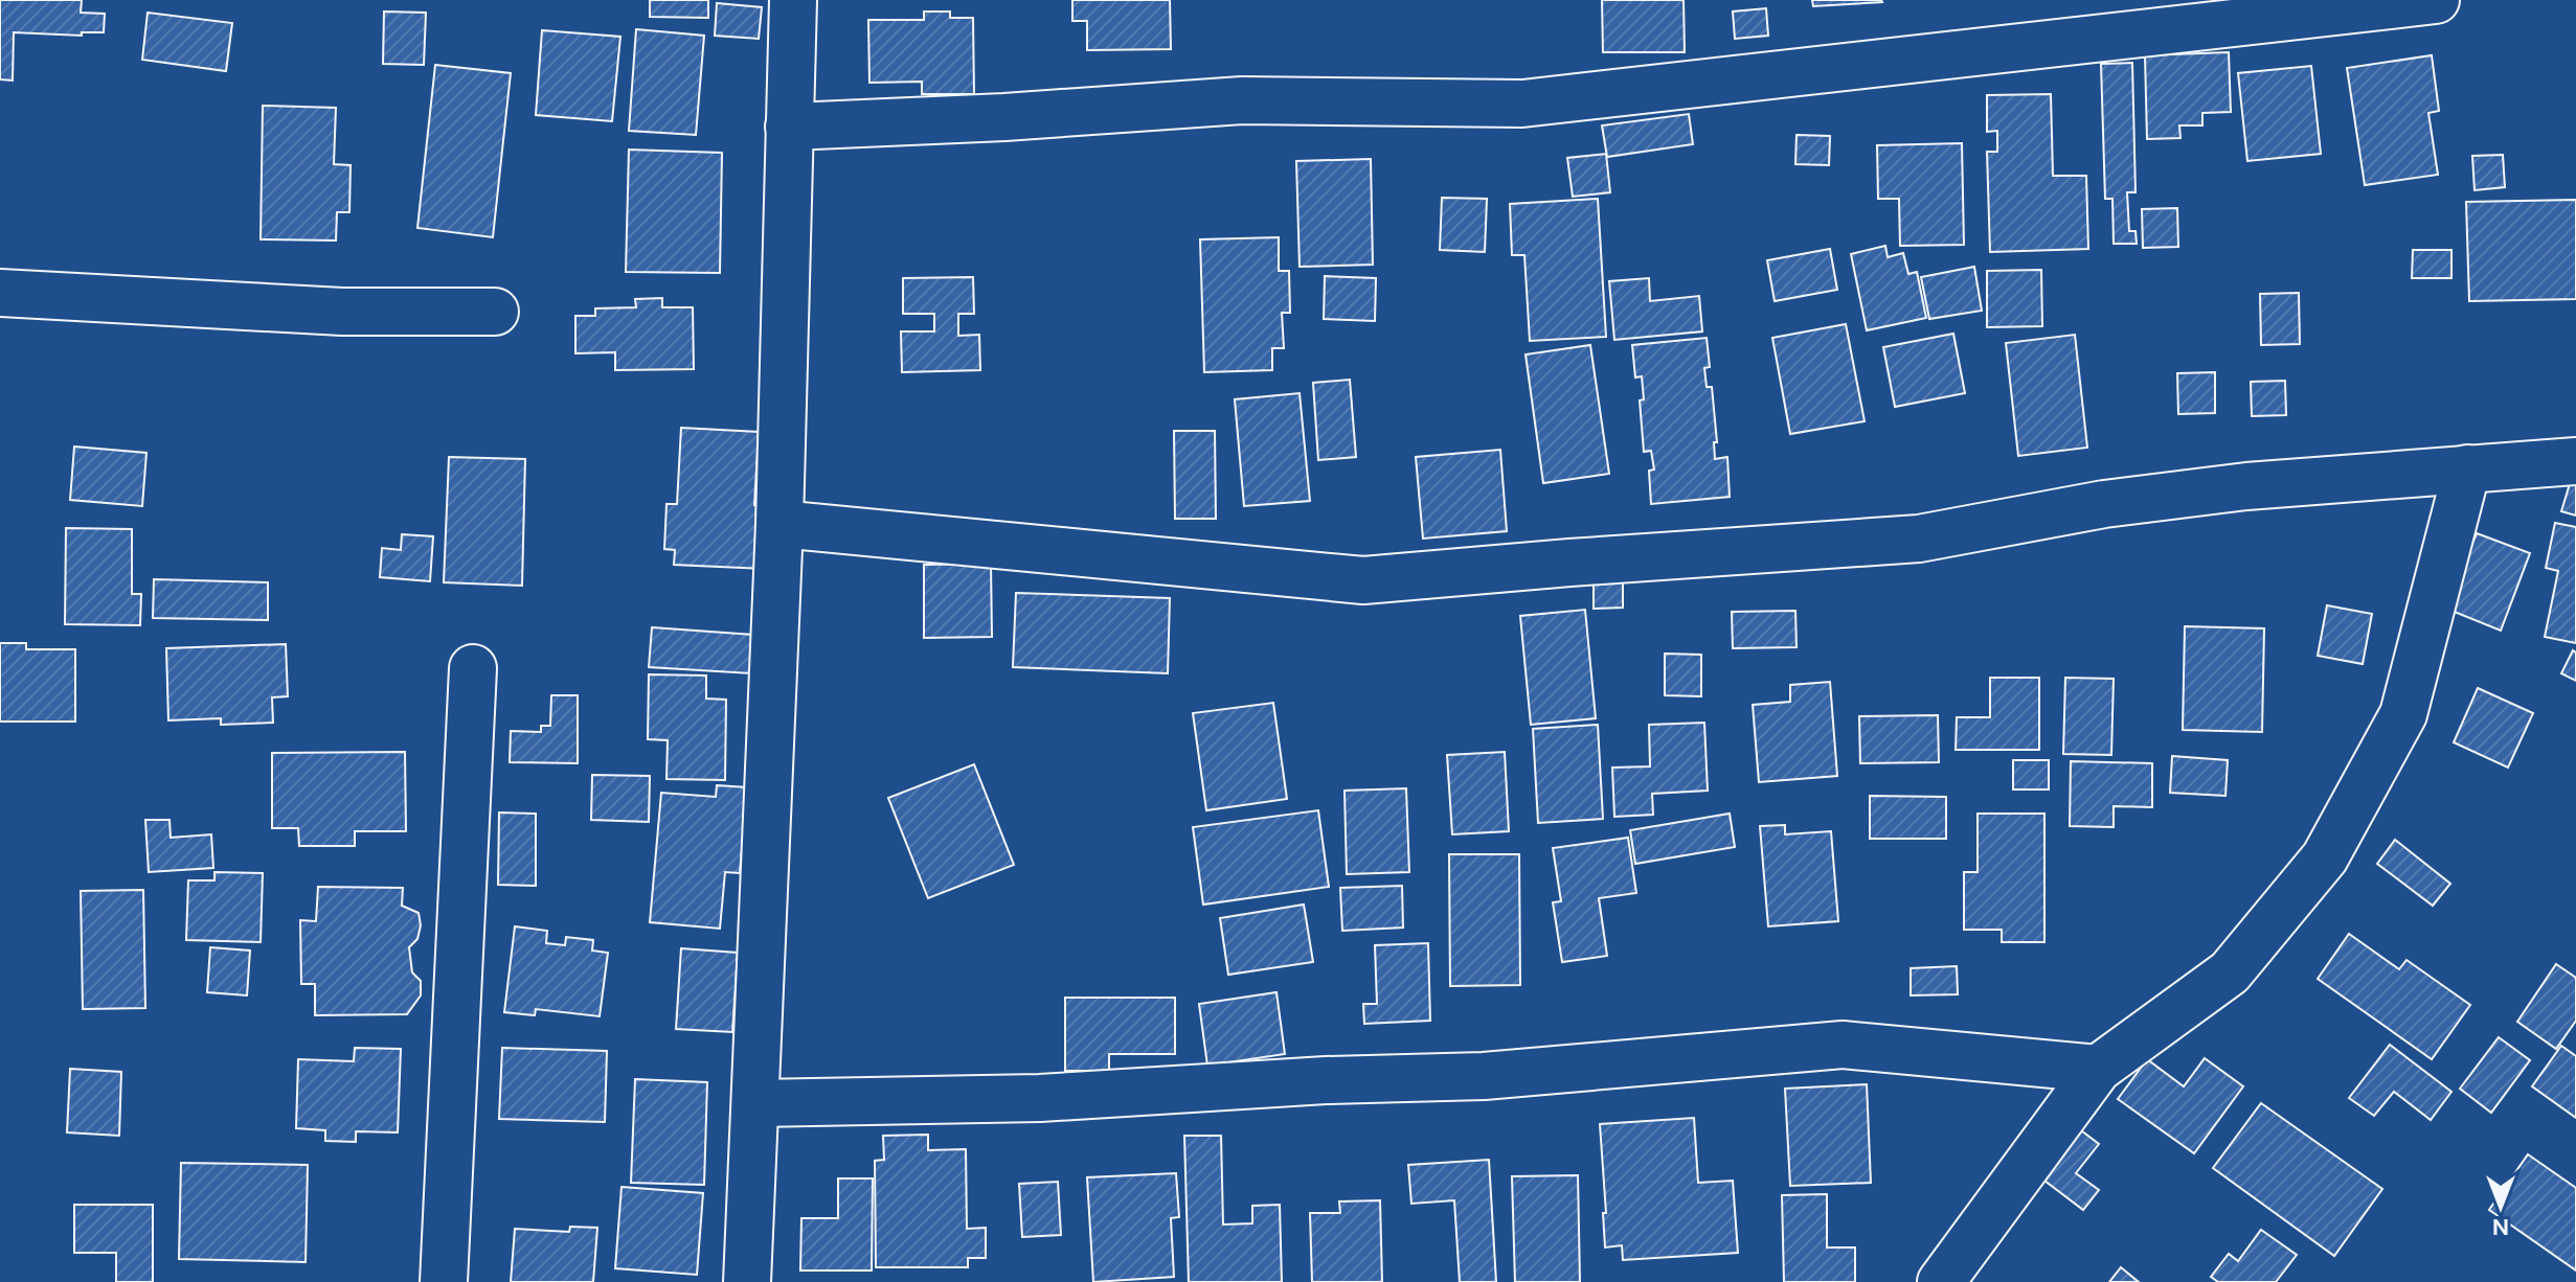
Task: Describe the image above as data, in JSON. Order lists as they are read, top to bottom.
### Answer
{
  "north": "bottom"
}
